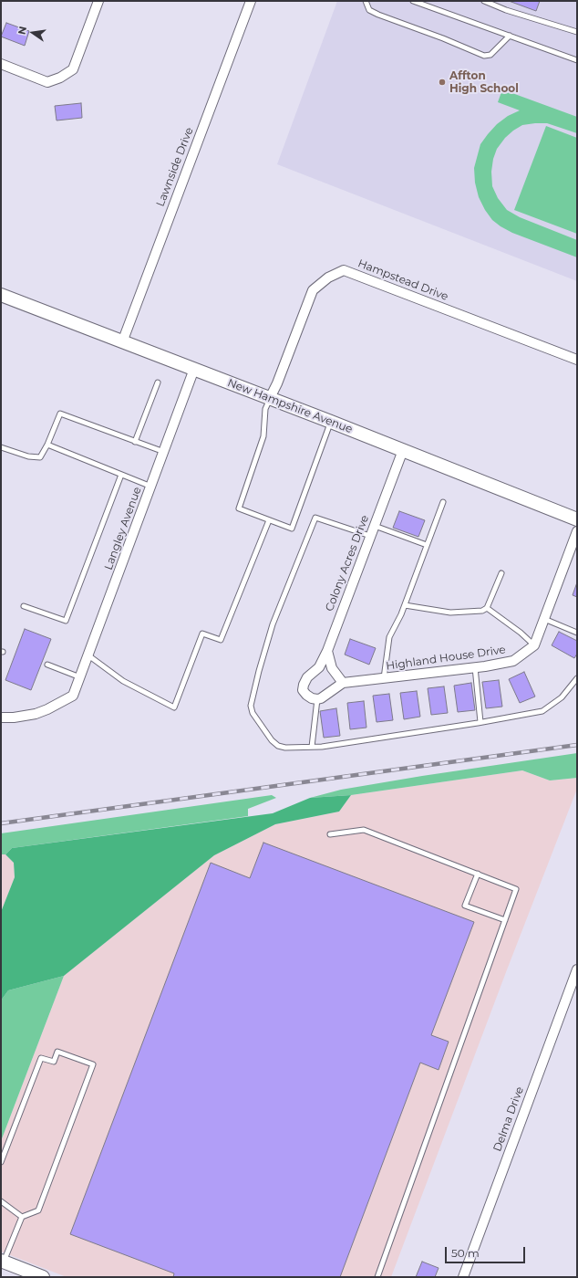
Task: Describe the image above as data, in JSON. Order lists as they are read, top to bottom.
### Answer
{
  "streets": {
    "street": [
      "Lawnside Drive",
      "Hampstead Drive",
      "New Hampshire Avenue",
      "Langley Avenue",
      "Colony Acres Drive",
      "Highland House Drive",
      "Delma Drive"
    ]
  },
  "crossings": [
    ["Lawnside Drive", "New Hampshire Avenue"],
    ["Hampstead Drive", "New Hampshire Avenue"],
    ["New Hampshire Avenue", "Langley Avenue"],
    ["New Hampshire Avenue", "Colony Acres Drive"]
  ],
  "places": ["Affton High School"],
  "scale_bar": "50 m",
  "north": "left"
}
